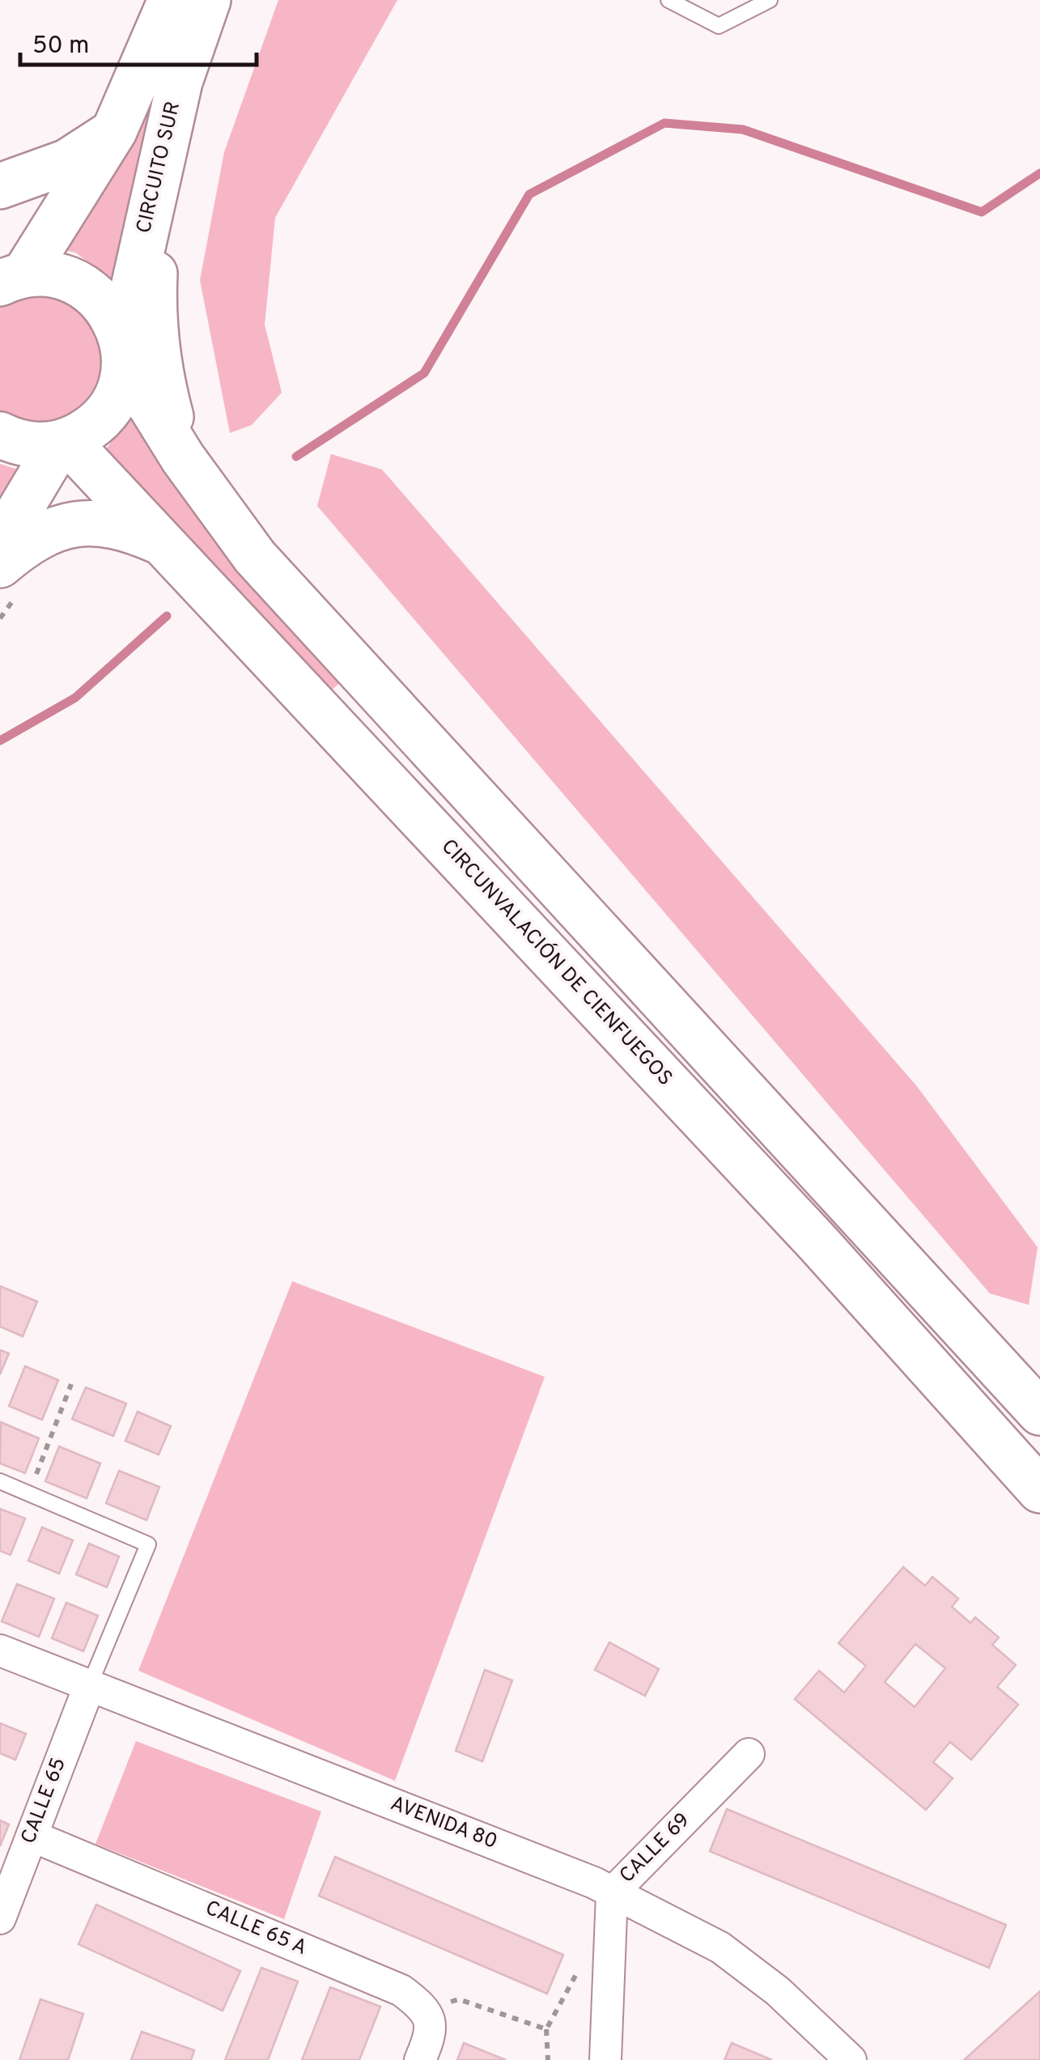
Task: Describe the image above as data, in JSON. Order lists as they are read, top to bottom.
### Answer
{
  "streets": {
    "main road": ["CIRCUITO SUR", "CIRCUNVALACIÓN DE CIENFUEGOS"],
    "street": [
      "CALLE 65",
      "AVENIDA 80",
      "CALLE 69",
      "CALLE 65 A"
    ]
  },
  "crossings": [
    ["CALLE 65", "AVENIDA 80"],
    ["CALLE 65", "CALLE 65 A"],
    ["AVENIDA 80", "CALLE 69"]
  ],
  "scale_bar": "50 m"
}
